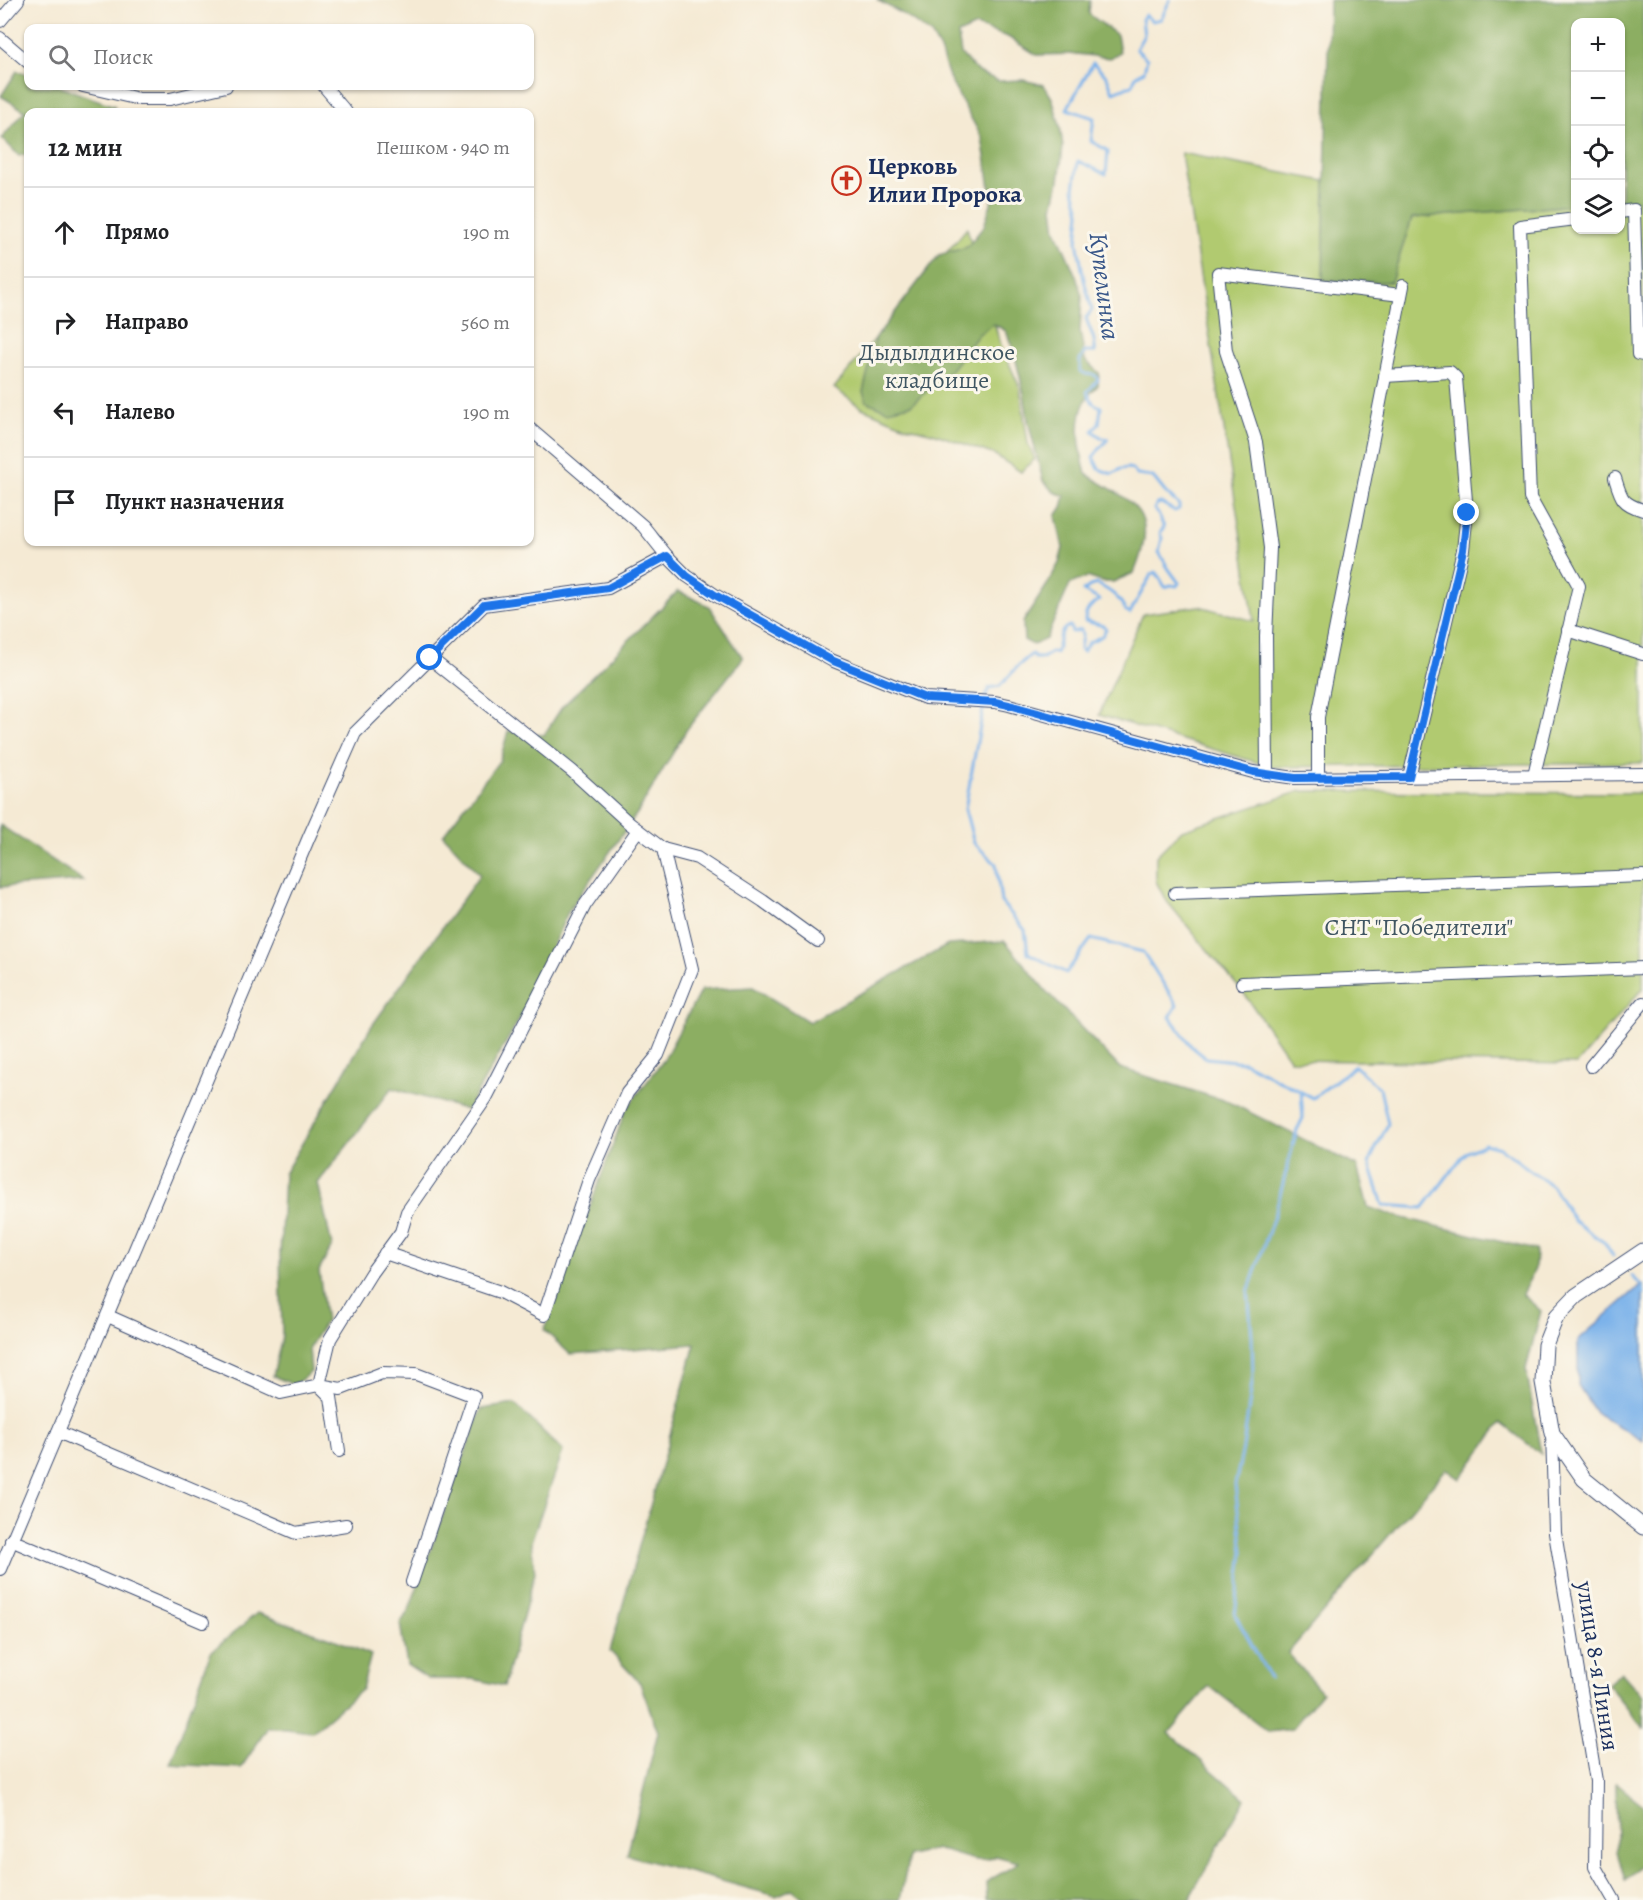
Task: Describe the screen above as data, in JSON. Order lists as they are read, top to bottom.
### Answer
{
  "streets": {
    "street": ["улица 8-я Линия"]
  },
  "water": ["Купелинка"],
  "parks": ["Дыдылдинское кладбище", "СНТ \"Победители\""],
  "places": {
    "church": ["Церковь Илии Пророка"]
  },
  "page": {
    "map_buttons": ["+", "−"],
    "search": "Поиск",
    "heading": ["12 мин", "Пешком · 940 m"],
    "list": [
      ["Прямо", "190 m"],
      ["Направо", "560 m"],
      ["Налево", "190 m"],
      "Пункт назначения"
    ]
  }
}
